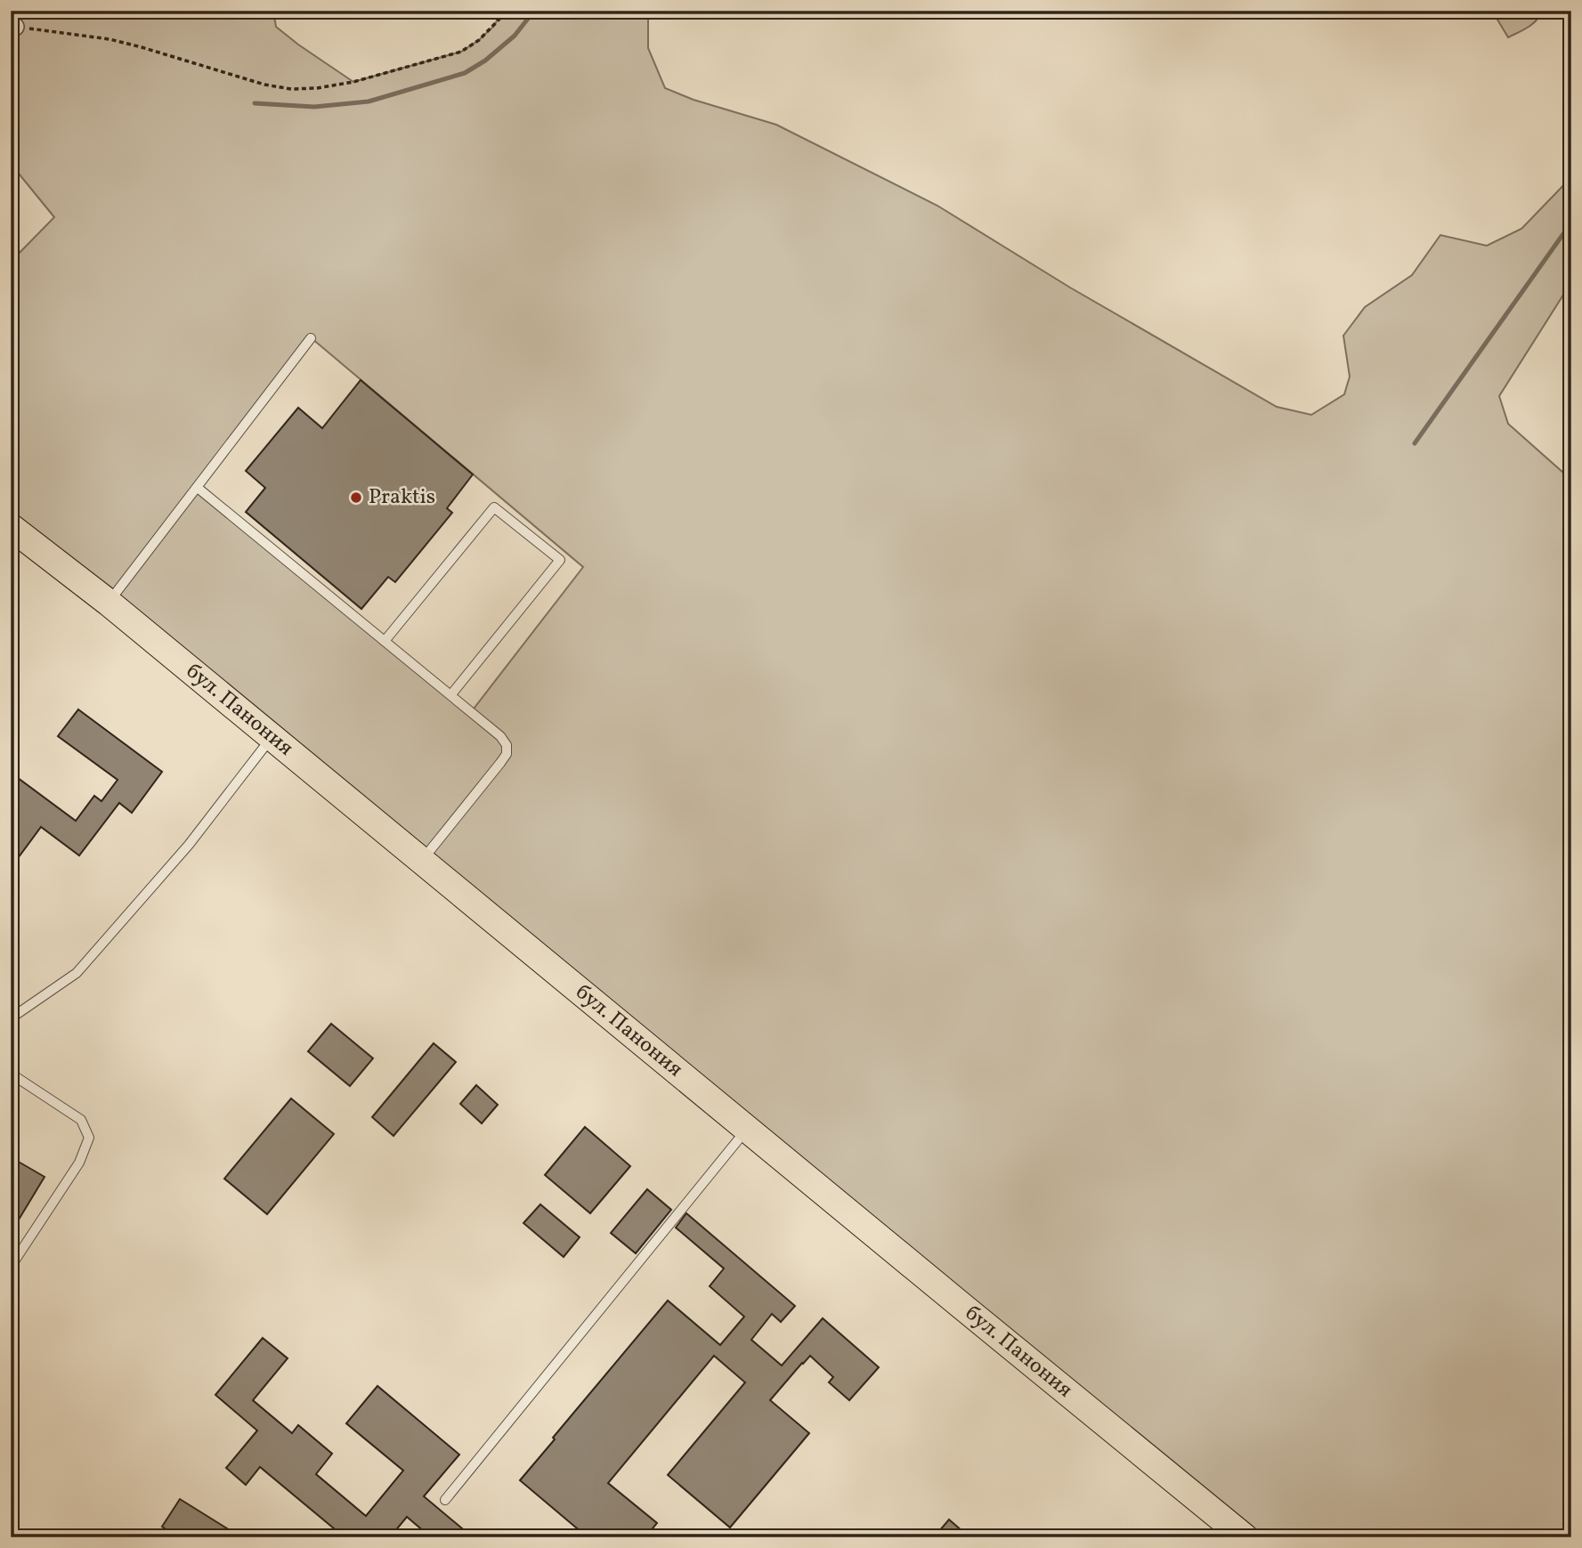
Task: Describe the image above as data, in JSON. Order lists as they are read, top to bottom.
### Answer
{
  "streets": {
    "main road": ["бул. Панония"]
  },
  "places": ["Praktis"]
}
